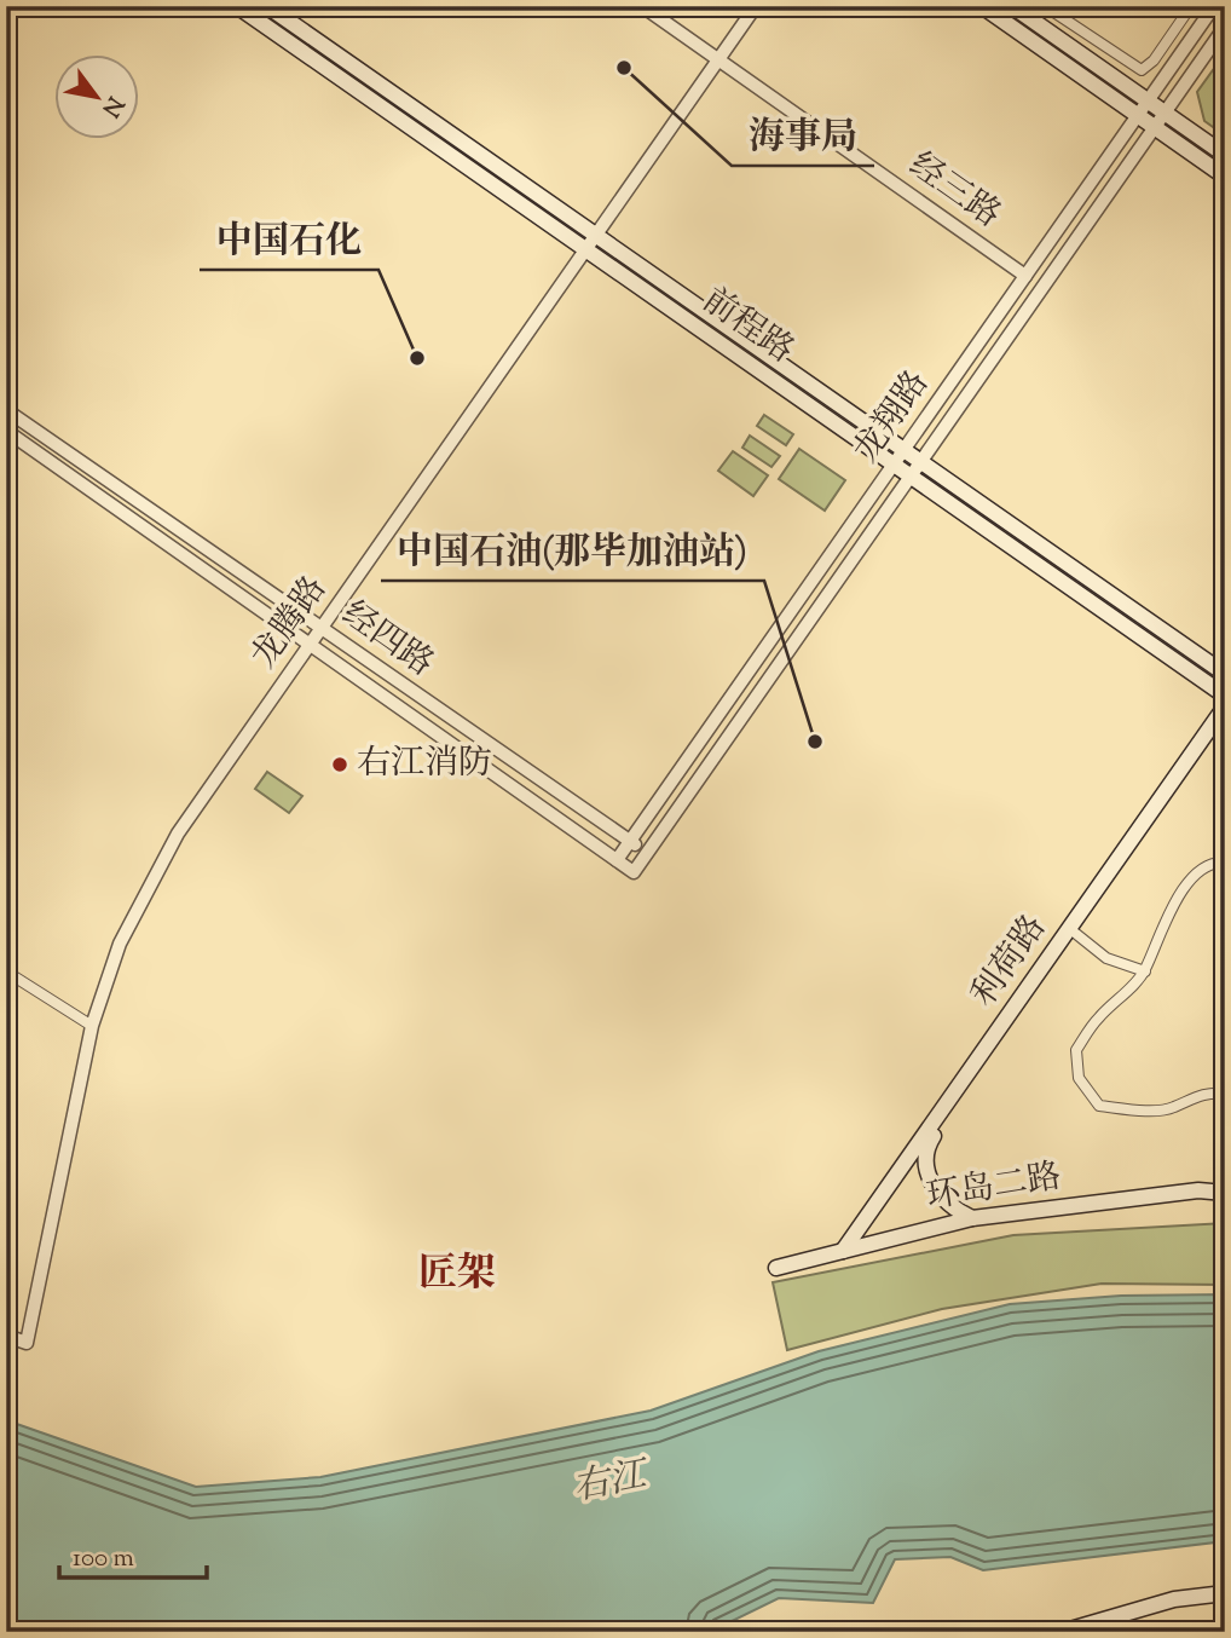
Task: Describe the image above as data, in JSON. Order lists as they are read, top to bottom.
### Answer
{
  "streets": {
    "main road": ["前程路", "利荷路", "环岛二路"],
    "street": [
      "经三路",
      "龙翔路",
      "龙腾路",
      "经四路"
    ]
  },
  "crossings": [
    ["经三路", "龙翔路"],
    ["经三路", "龙腾路"],
    ["前程路", "龙翔路"],
    ["前程路", "龙腾路"],
    ["龙翔路", "经四路"],
    ["龙腾路", "经四路"],
    ["利荷路", "环岛二路"]
  ],
  "districts": ["匠架"],
  "water": ["右江"],
  "places": [
    "海事局",
    "中国石化",
    "中国石油(那毕加油站)",
    "右江消防"
  ],
  "scale_bar": "100 m",
  "north": "bottom right"
}
